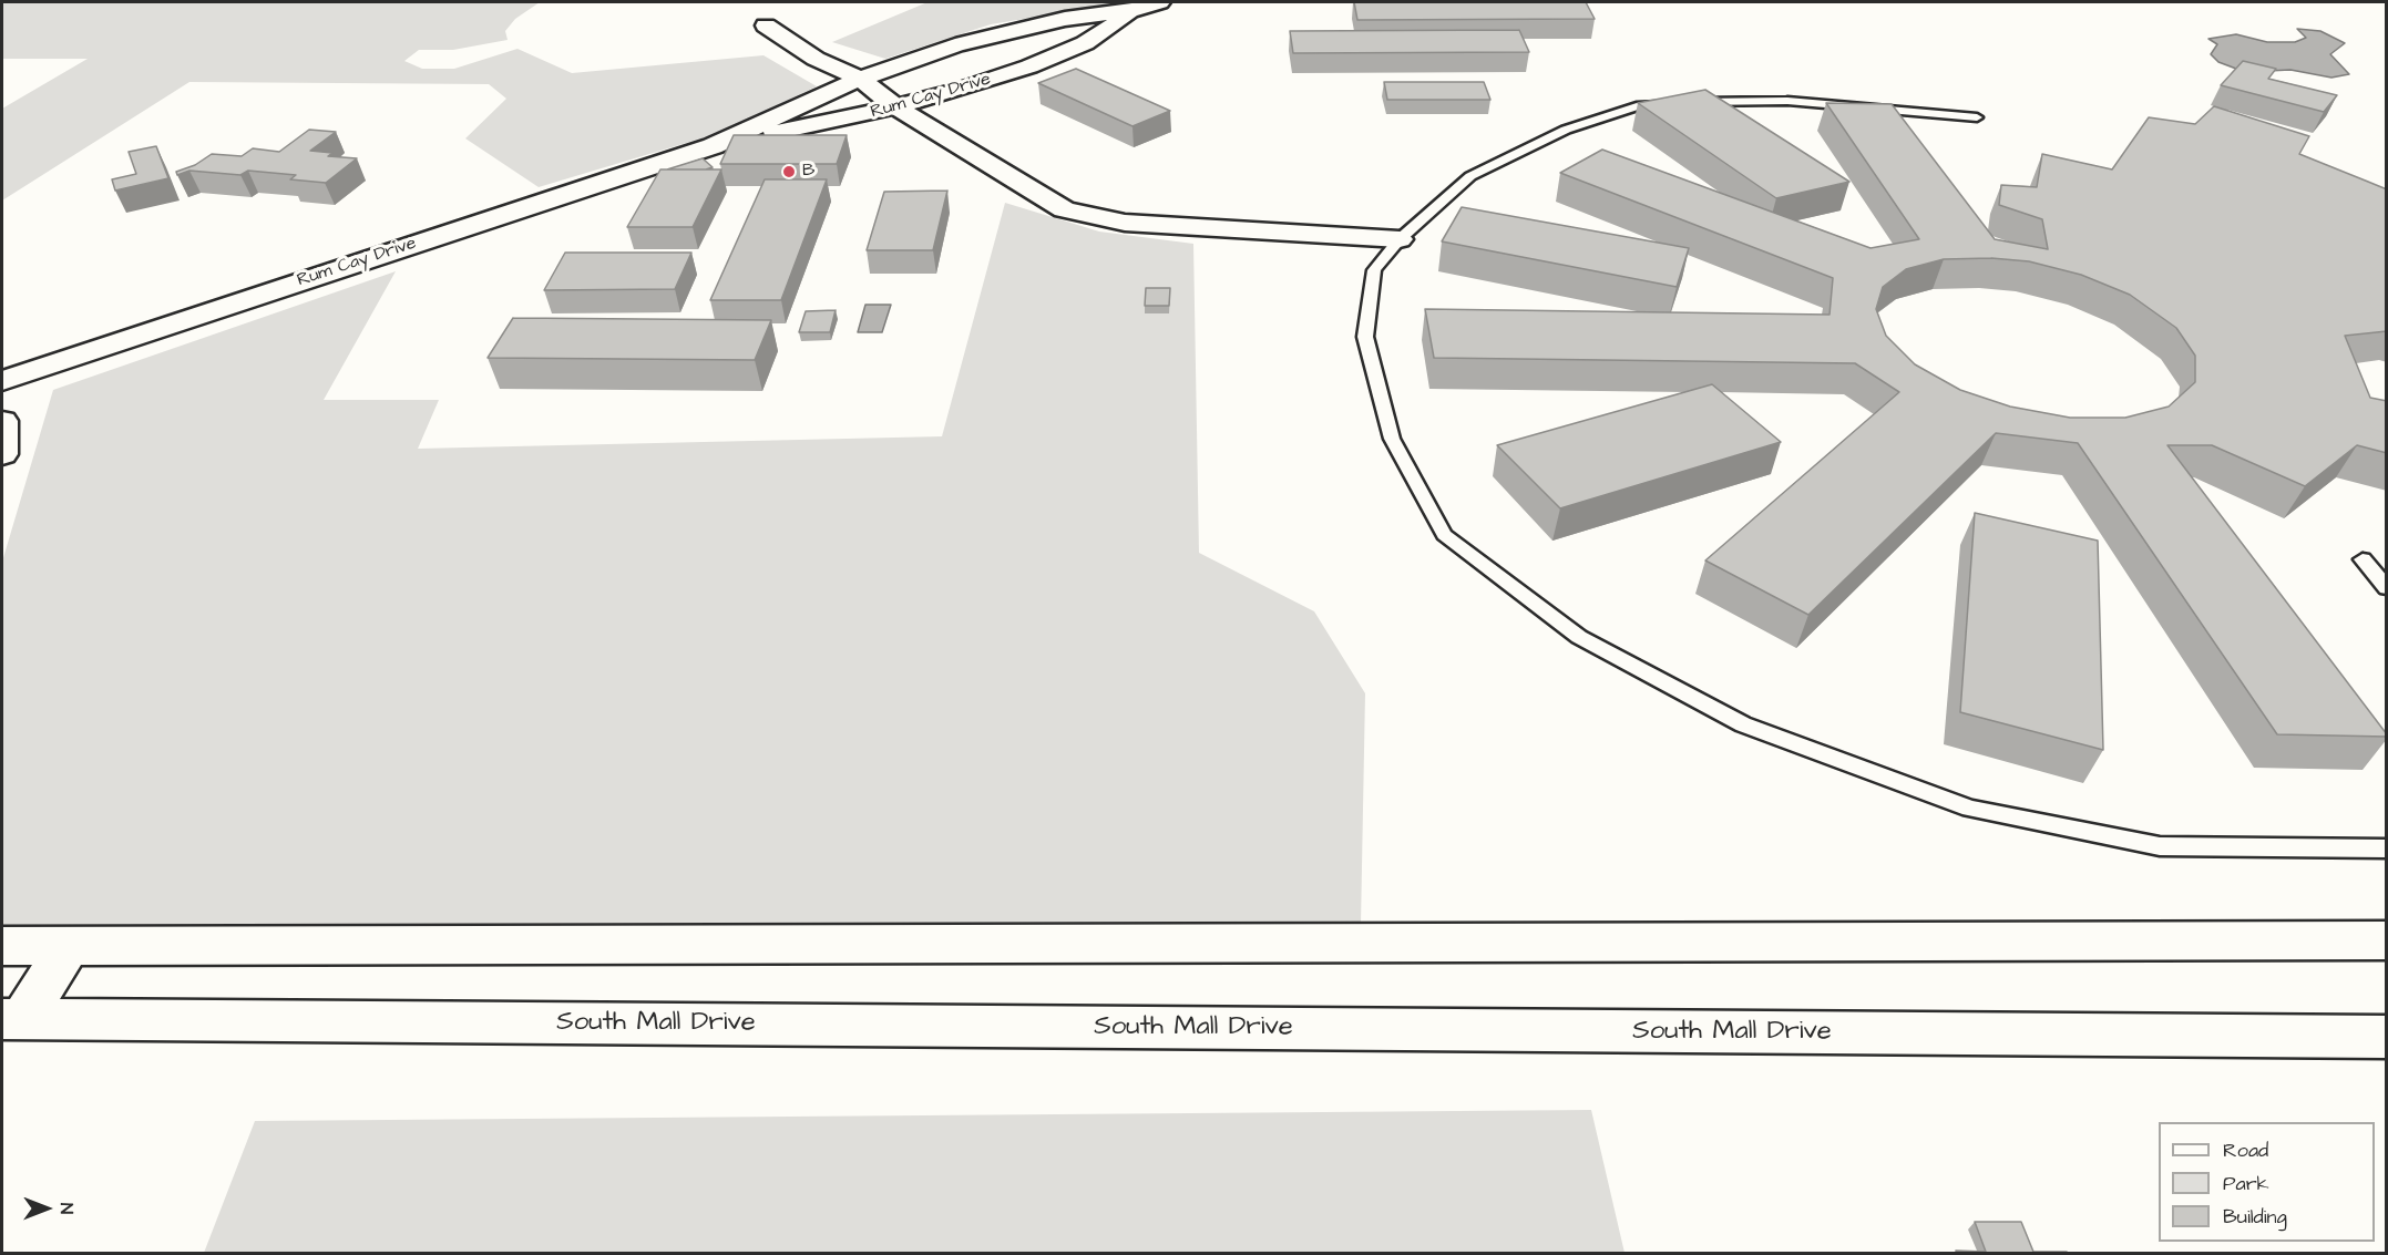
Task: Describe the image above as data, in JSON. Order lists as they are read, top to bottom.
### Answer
{
  "streets": {
    "street": ["Rum Cay Drive", "South Mall Drive"]
  },
  "places": ["B"],
  "legend": ["Road", "Park", "Building"],
  "north": "right"
}
